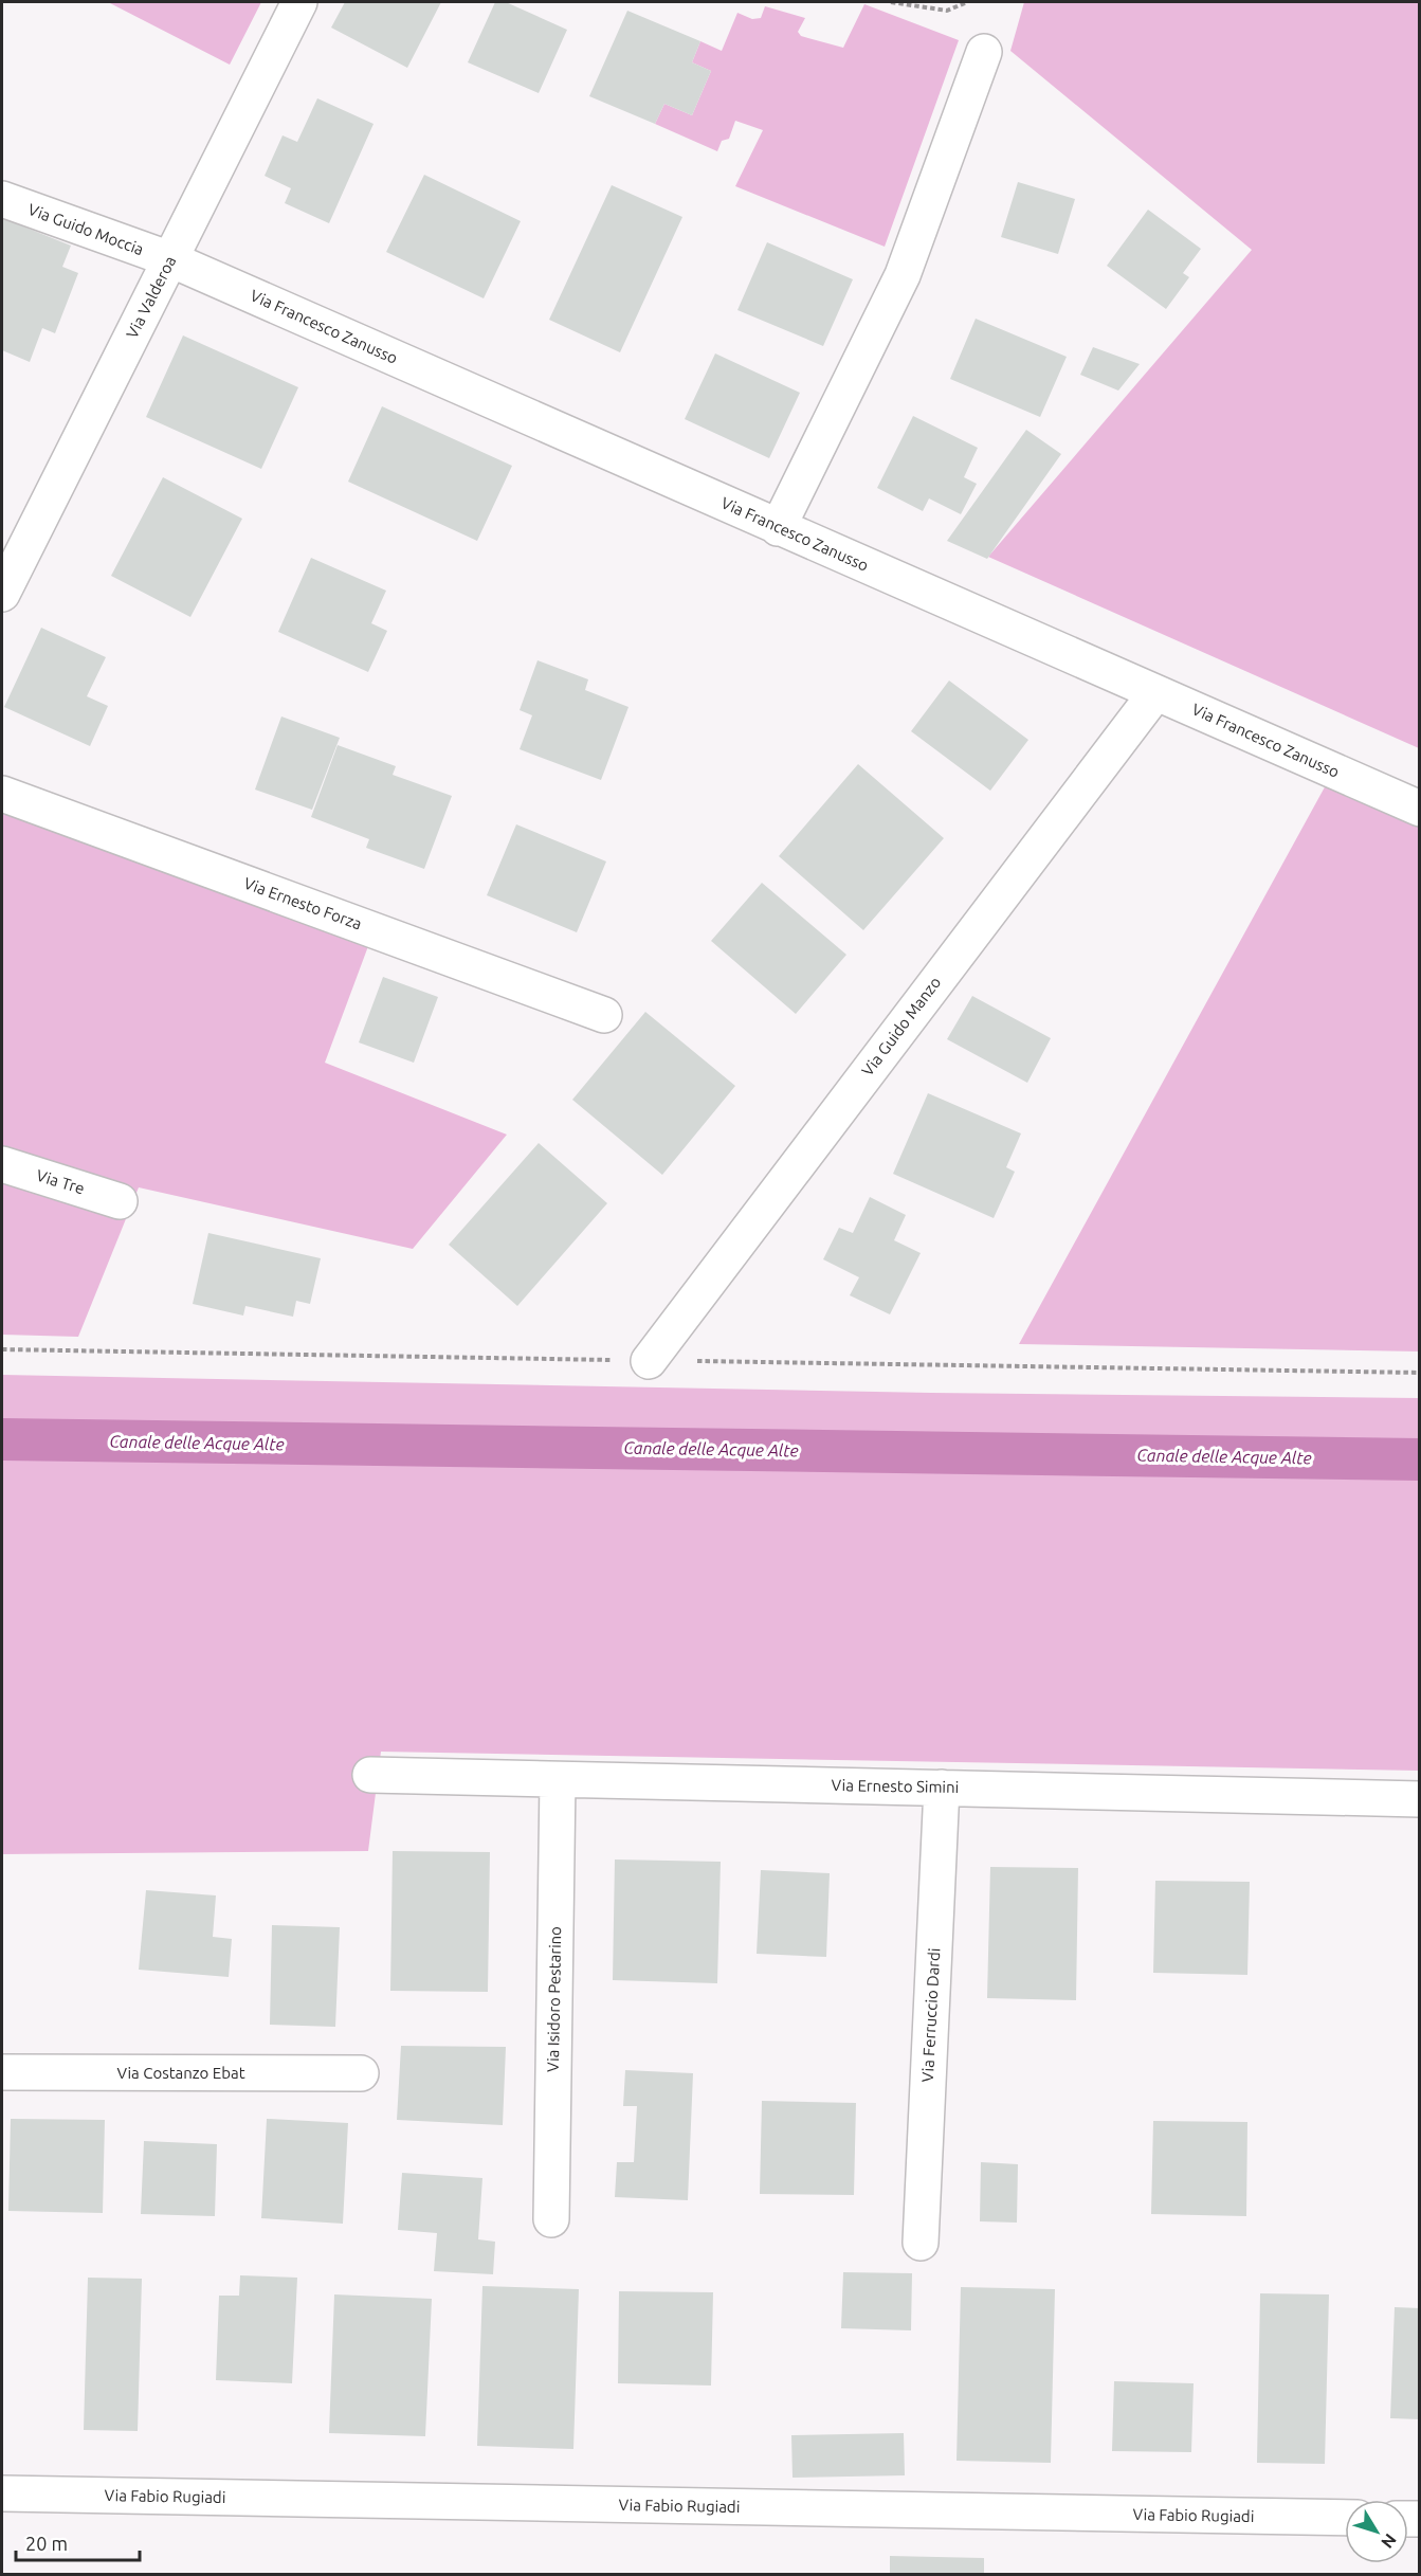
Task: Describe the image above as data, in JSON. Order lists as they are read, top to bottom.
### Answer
{
  "streets": {
    "street": [
      "Via Guido Moccia",
      "Via Valderoa",
      "Via Francesco Zanusso",
      "Via Ernesto Forza",
      "Via Guido Manzo",
      "Via Tre",
      "Via Ernesto Simini",
      "Via Isidoro Pestarino",
      "Via Ferruccio Dardi",
      "Via Costanzo Ebat",
      "Via Fabio Rugiadi"
    ]
  },
  "crossings": [
    ["Via Guido Moccia", "Via Valderoa"],
    ["Via Guido Moccia", "Via Francesco Zanusso"],
    ["Via Valderoa", "Via Francesco Zanusso"],
    ["Via Francesco Zanusso", "Via Guido Manzo"],
    ["Via Ernesto Simini", "Via Isidoro Pestarino"],
    ["Via Ernesto Simini", "Via Ferruccio Dardi"]
  ],
  "water": ["Canale delle Acque Alte"],
  "scale_bar": "20 m",
  "north": "bottom right"
}
